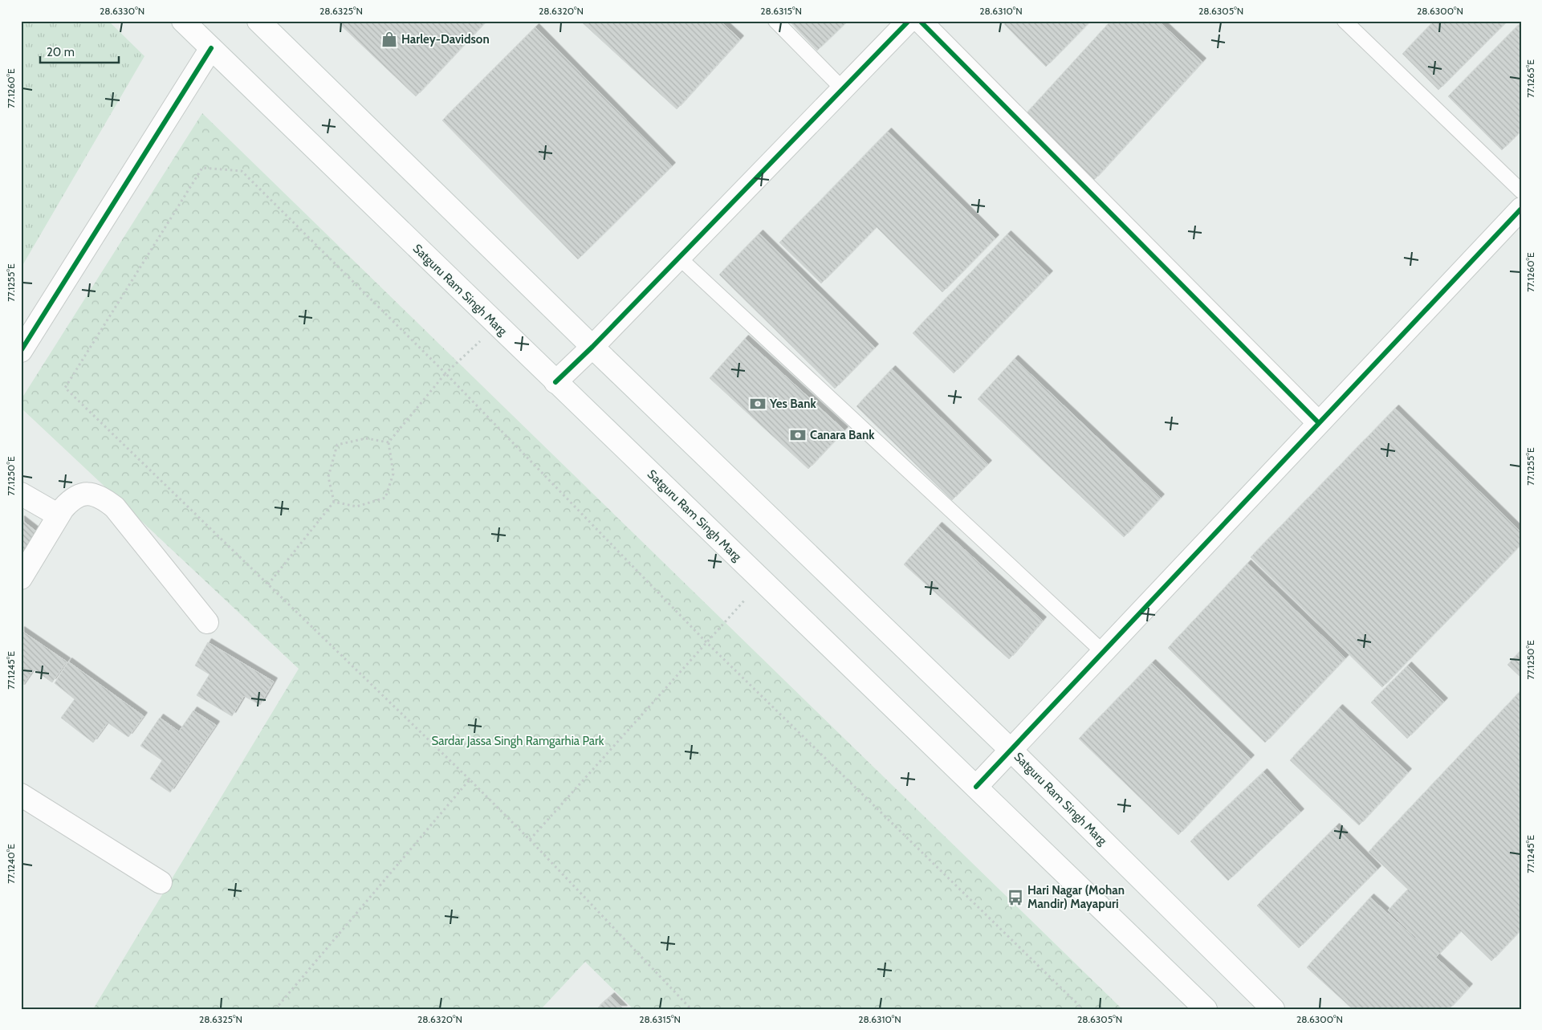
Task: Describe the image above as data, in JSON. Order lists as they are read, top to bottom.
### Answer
{
  "streets": {
    "main road": ["Satguru Ram Singh Marg"]
  },
  "parks": ["Sardar Jassa Singh Ramgarhia Park"],
  "places": {
    "shop": ["Harley-Davidson"],
    "bank": ["Yes Bank", "Canara Bank"],
    "bus stop": ["Hari Nagar (Mohan Mandir) Mayapuri"]
  },
  "scale_bar": "20 m",
  "coordinates": [
    "28.6330°N",
    "28.6325°N",
    "28.6320°N",
    "28.6315°N",
    "28.6310°N",
    "28.6305°N",
    "28.6300°N",
    "77.1265°E",
    "77.1260°E",
    "77.1255°E",
    "77.1250°E",
    "77.1245°E",
    "77.1240°E"
  ]
}
